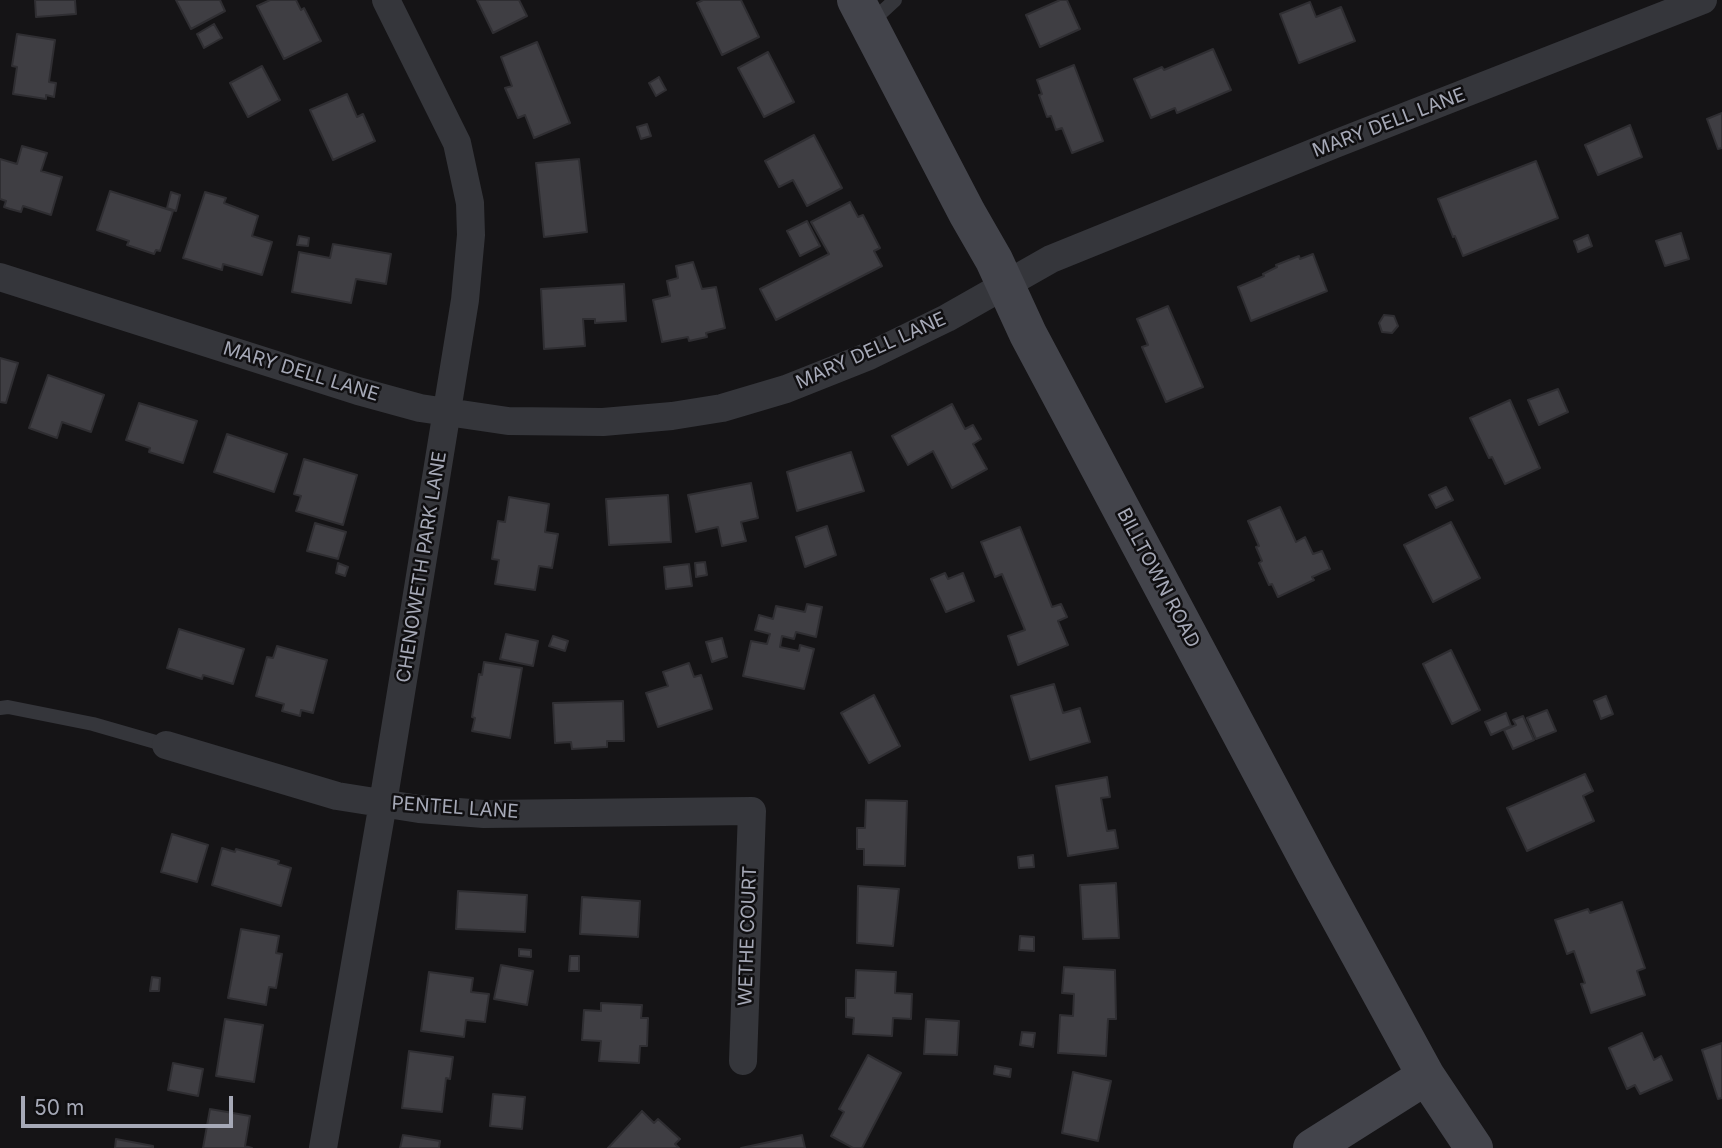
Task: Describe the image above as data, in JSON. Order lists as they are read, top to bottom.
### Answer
{
  "streets": {
    "main road": ["BILLTOWN ROAD"],
    "street": [
      "MARY DELL LANE",
      "CHENOWETH PARK LANE",
      "PENTEL LANE",
      "WETHE COURT"
    ]
  },
  "crossings": [
    ["MARY DELL LANE", "CHENOWETH PARK LANE"],
    ["MARY DELL LANE", "BILLTOWN ROAD"],
    ["CHENOWETH PARK LANE", "PENTEL LANE"],
    ["PENTEL LANE", "WETHE COURT"]
  ],
  "scale_bar": "50 m"
}
